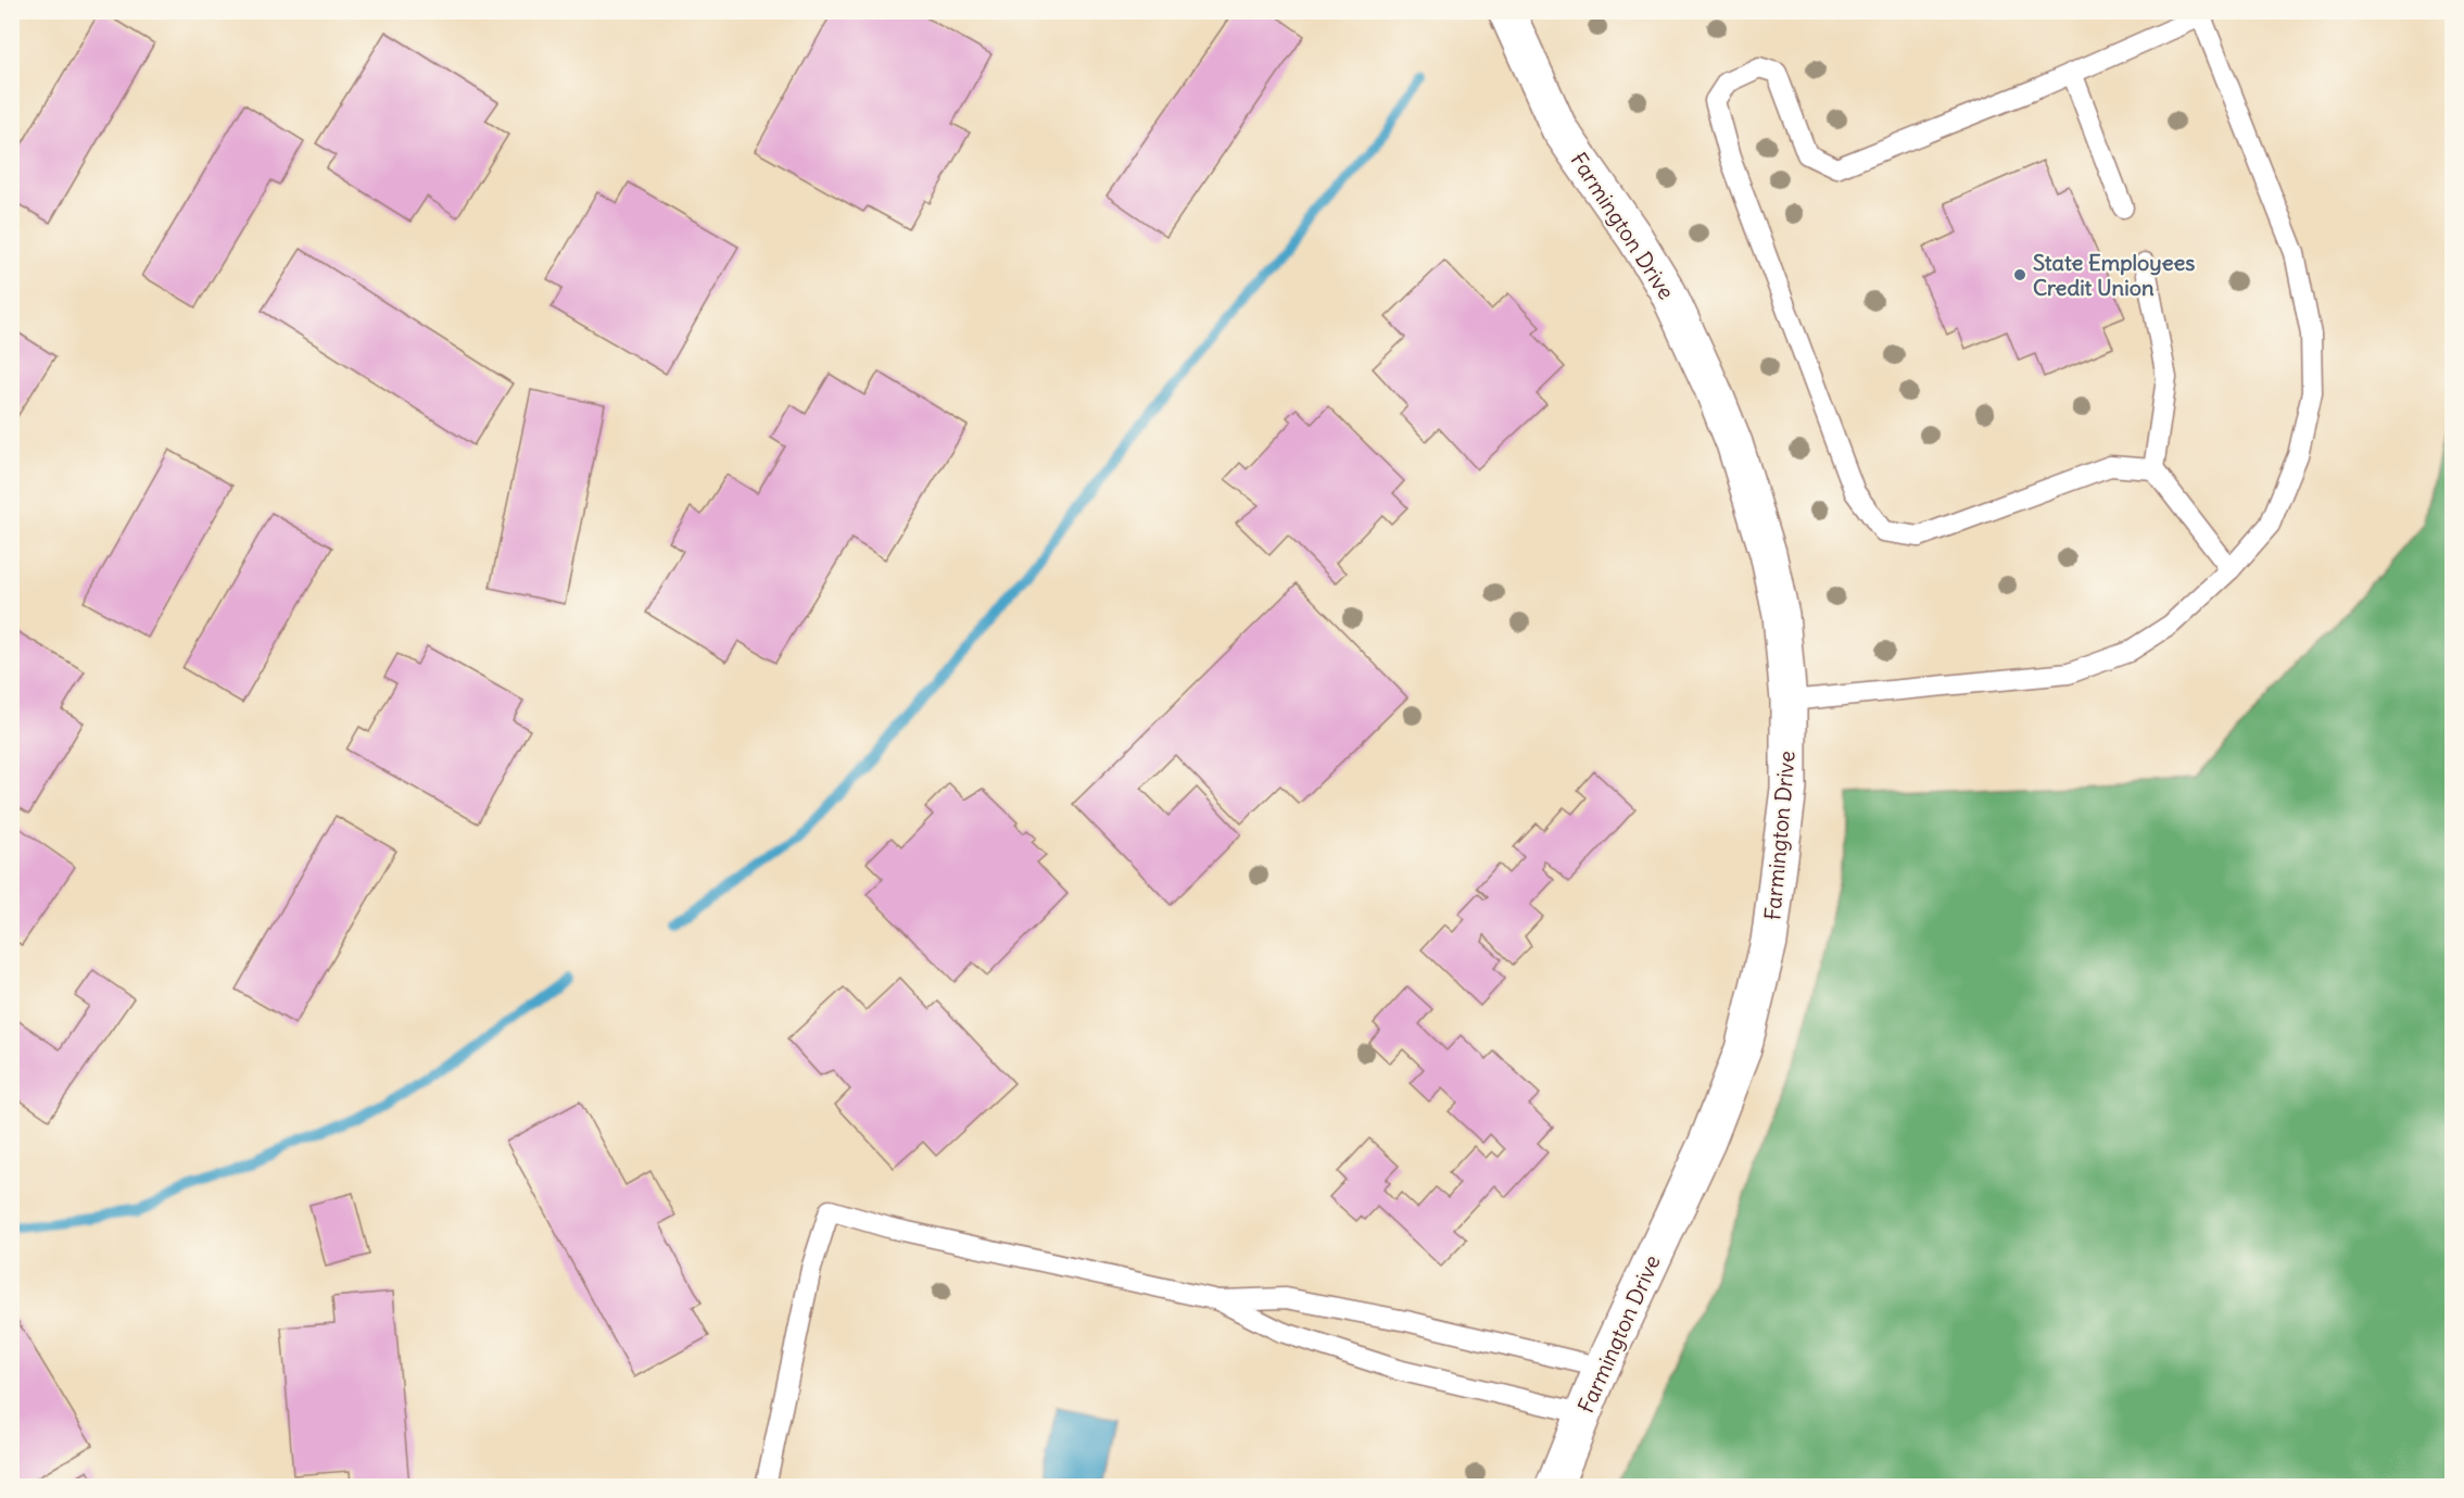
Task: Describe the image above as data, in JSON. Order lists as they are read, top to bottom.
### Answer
{
  "streets": {
    "street": ["Farmington Drive"]
  },
  "places": ["State Employees Credit Union"]
}
